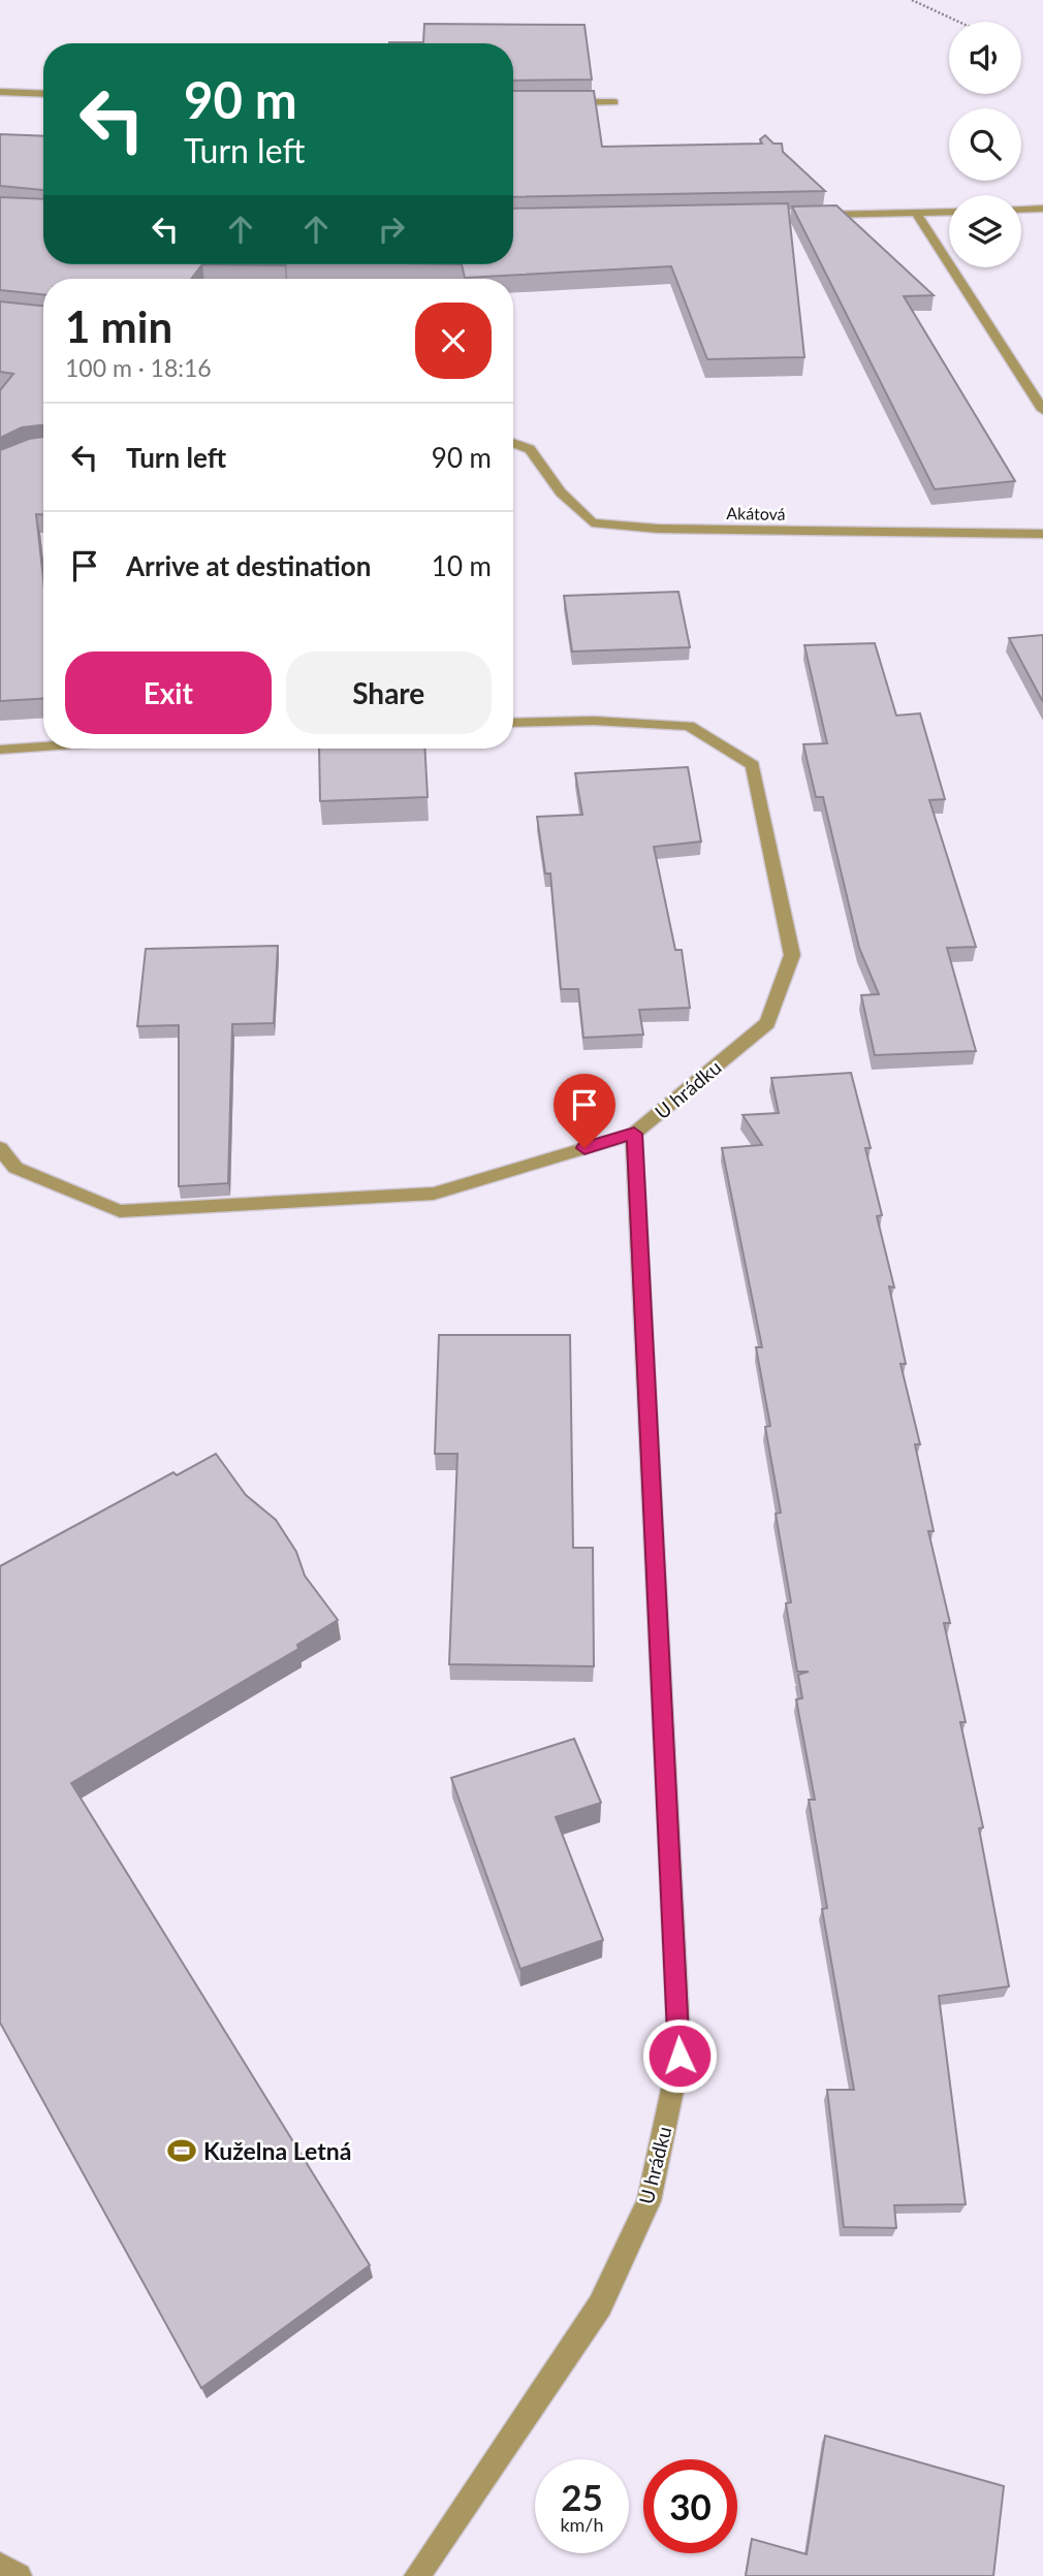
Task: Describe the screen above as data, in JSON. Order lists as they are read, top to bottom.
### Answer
{
  "streets": {
    "street": ["Akátová", "U hrádku"]
  },
  "places": {
    "sports": ["Kuželna Letná"]
  },
  "page": {
    "turn": ["90 m", "Turn left"],
    "heading": ["1 min", "100 m · 18:16"],
    "list": [
      {
        "name": "Turn left",
        "value": "90 m"
      },
      {
        "name": "Arrive at destination",
        "value": "10 m"
      }
    ],
    "buttons": ["Exit", "Share"],
    "speed": "25 km/h",
    "limit": "30"
  }
}
